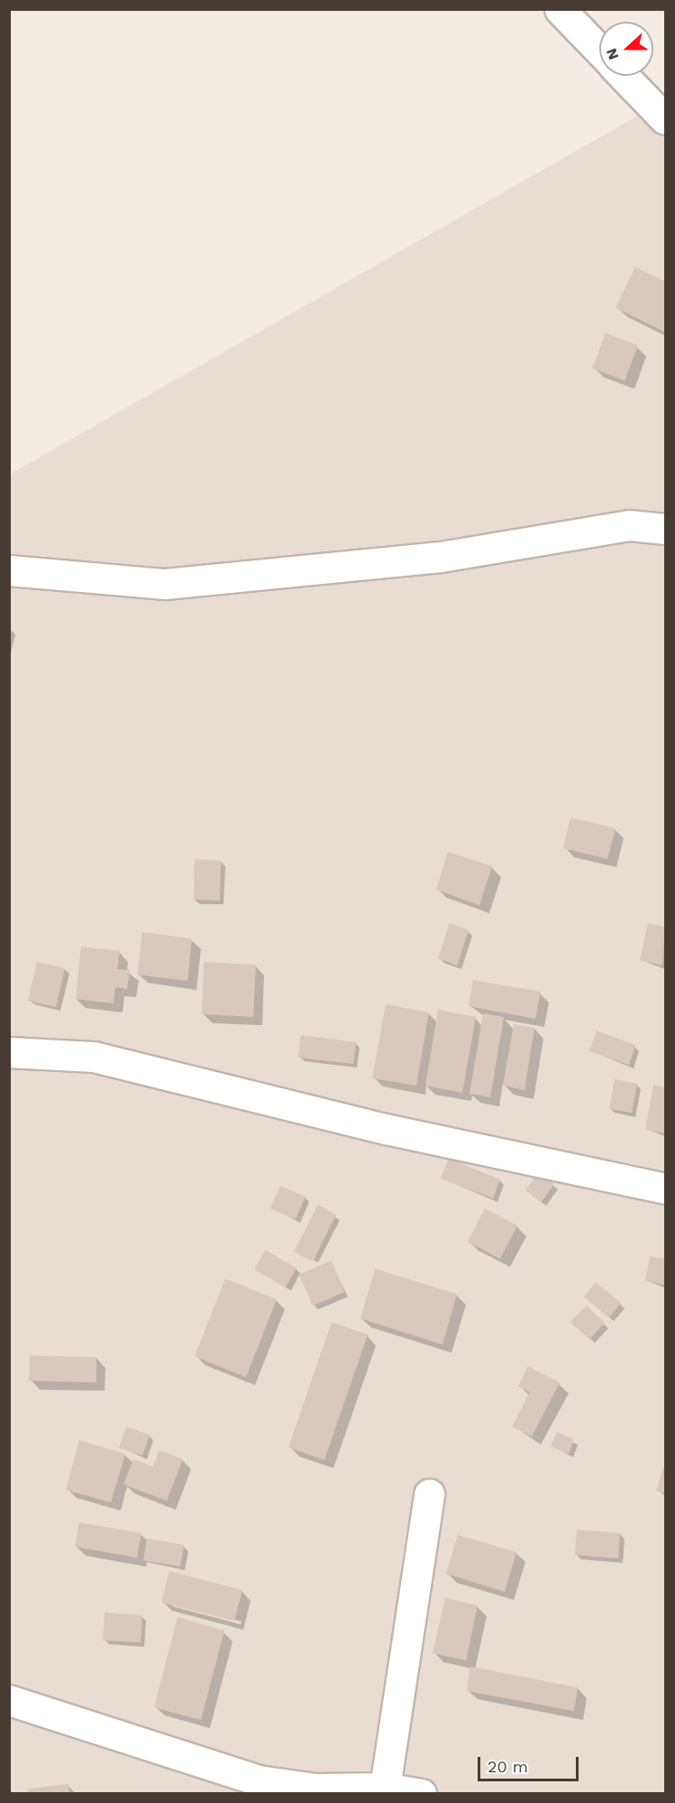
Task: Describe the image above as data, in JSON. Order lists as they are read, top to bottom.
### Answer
{
  "scale_bar": "20 m",
  "north": "left"
}
